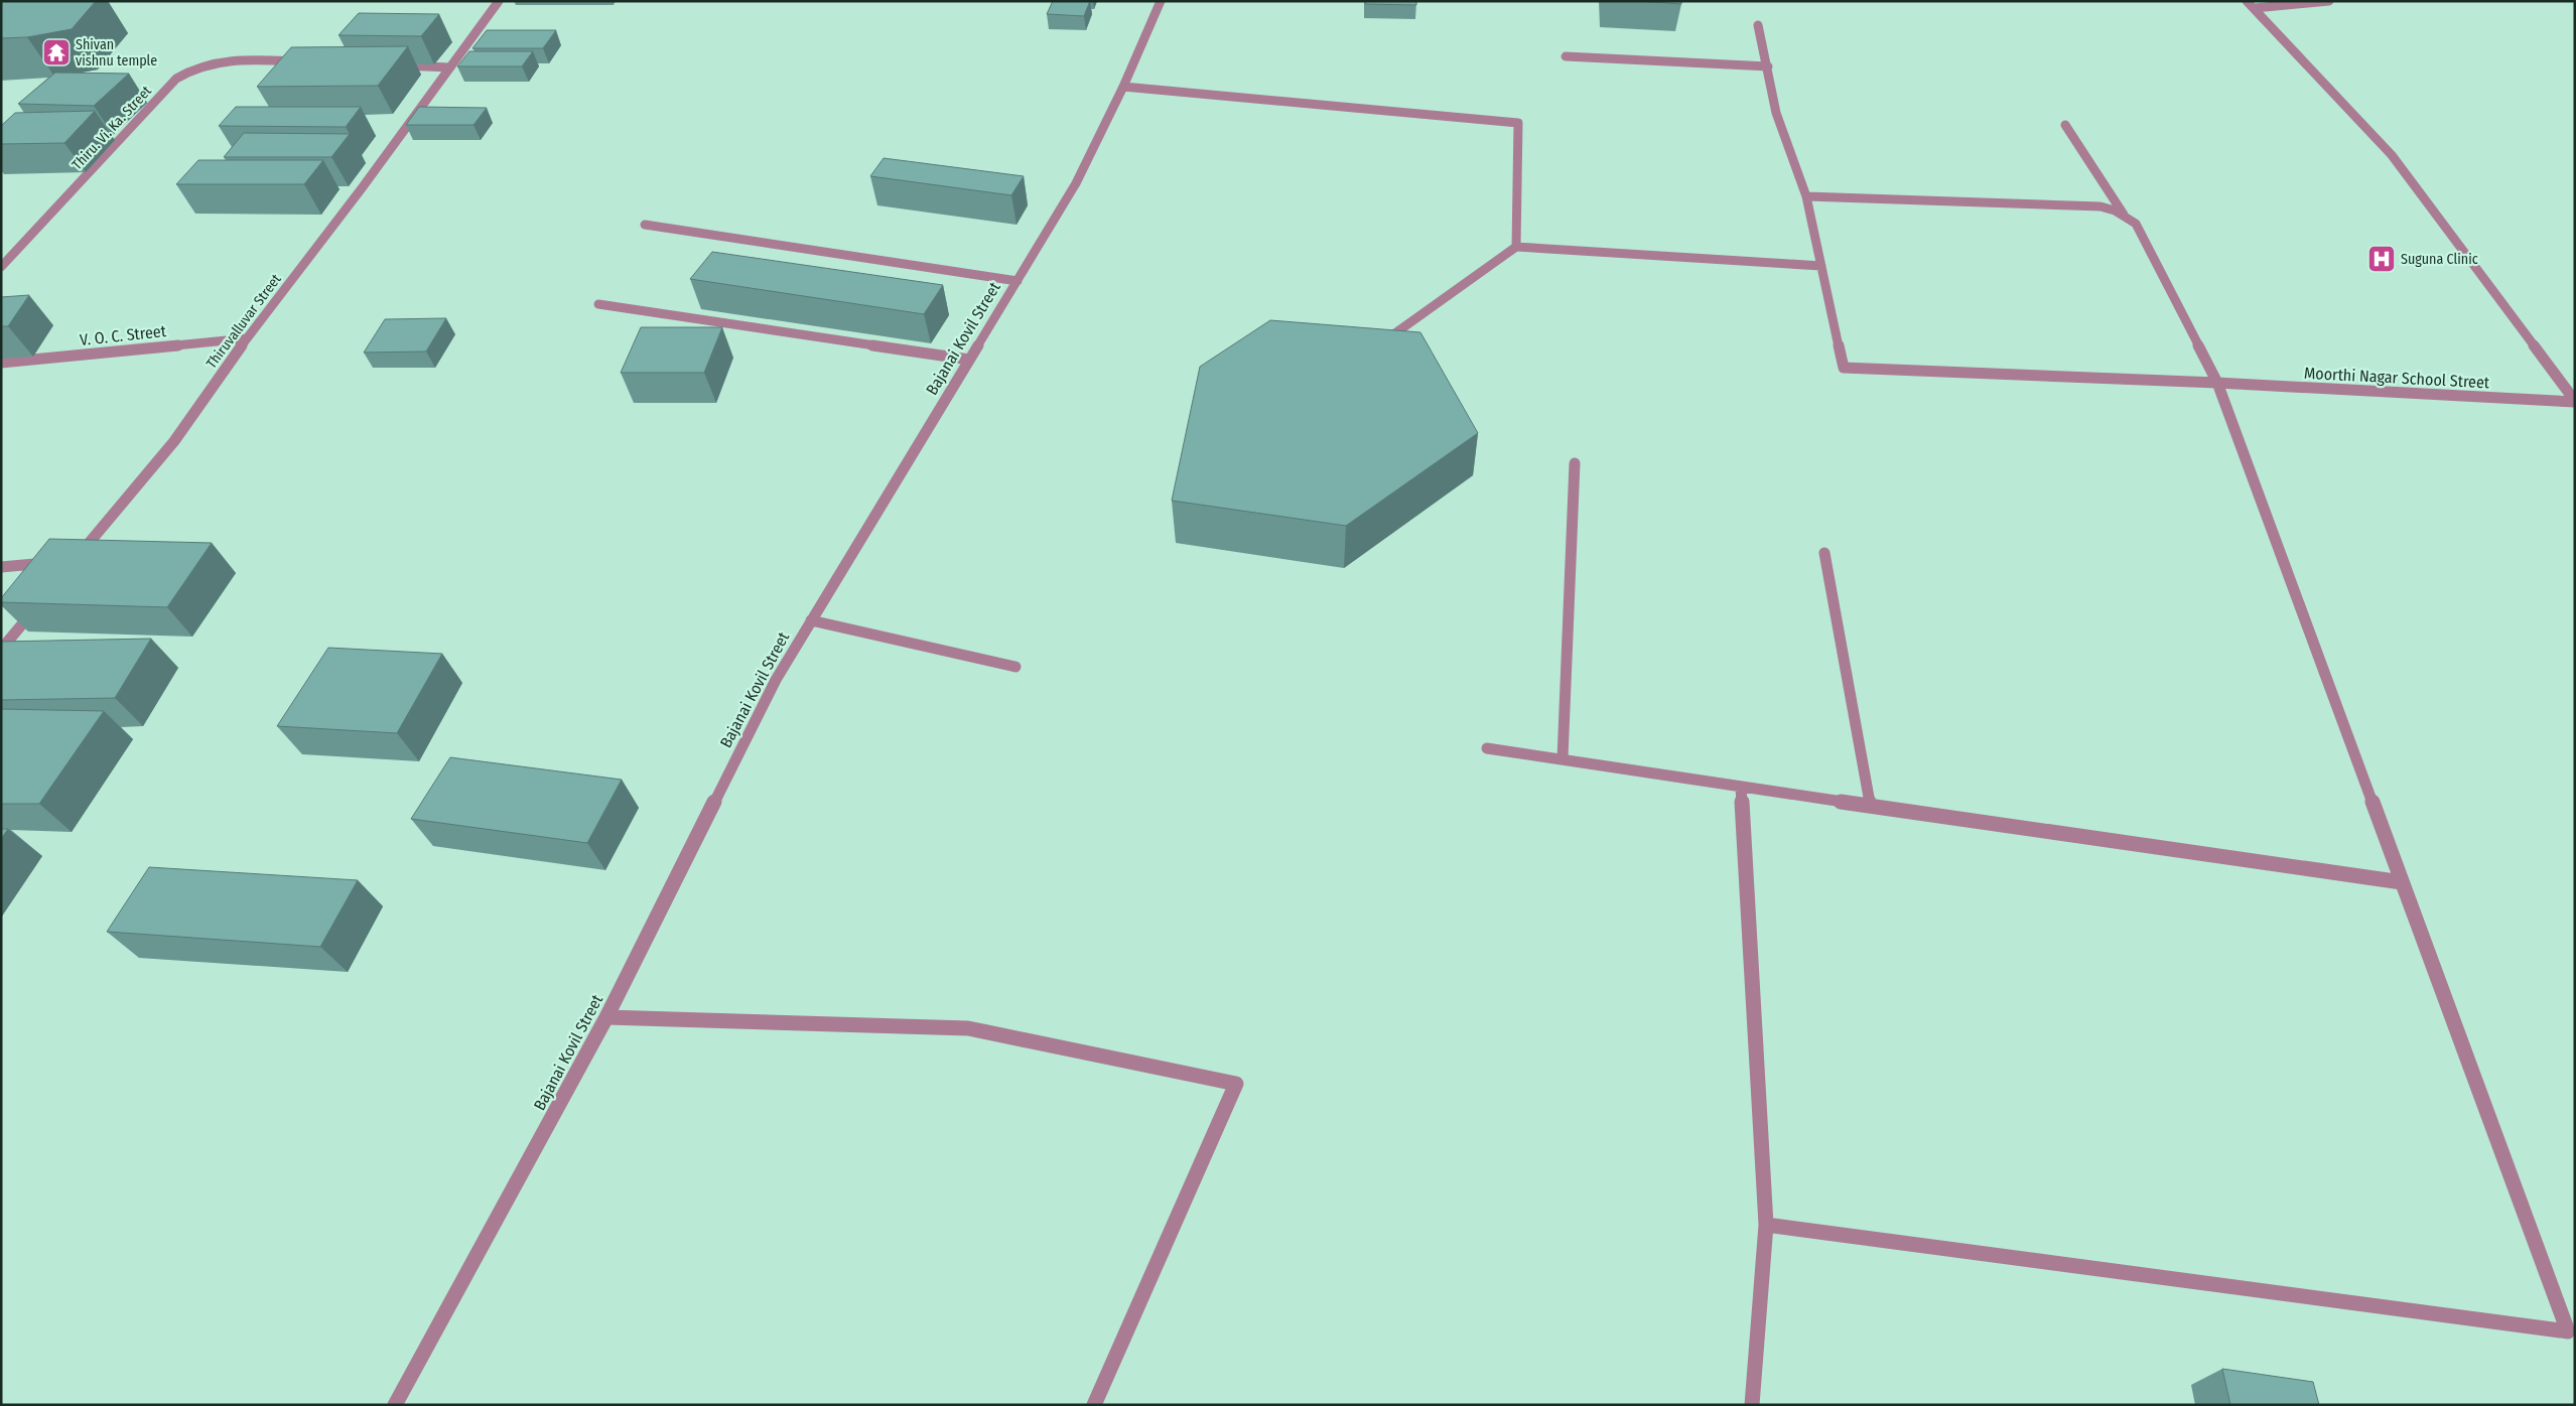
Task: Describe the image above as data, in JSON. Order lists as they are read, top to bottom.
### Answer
{
  "streets": {
    "street": [
      "Thiru. Vi. Ka. Street",
      "Thiruvalluvar Street",
      "V. O. C. Street",
      "Bajanai Kovil Street",
      "Moorthi Nagar School Street"
    ]
  },
  "crossings": [
    ["Thiruvalluvar Street", "V. O. C. Street"]
  ],
  "places": {
    "temple": ["Shivan vishnu temple"],
    "hospital": ["Suguna Clinic"]
  }
}
